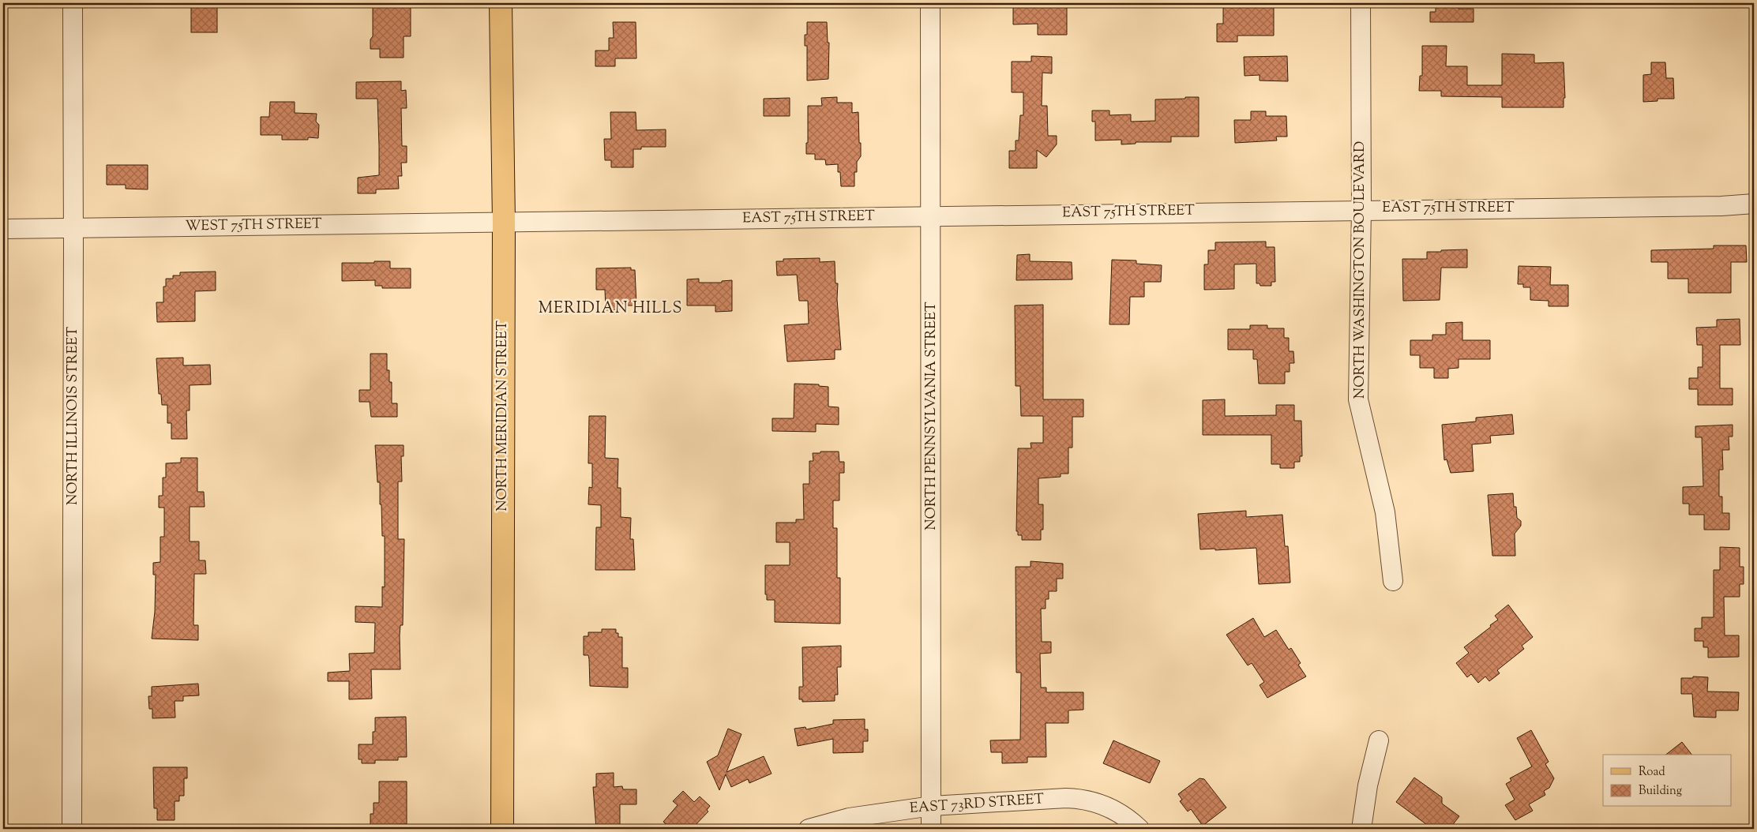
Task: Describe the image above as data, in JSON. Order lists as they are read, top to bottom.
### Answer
{
  "streets": {
    "main road": ["NORTH MERIDIAN STREET"],
    "street": [
      "EAST 75TH STREET",
      "WEST 75TH STREET",
      "NORTH WASHINGTON BOULEVARD",
      "NORTH ILLINOIS STREET",
      "NORTH PENNSYLVANIA STREET",
      "EAST 73RD STREET"
    ]
  },
  "crossings": [
    ["EAST 75TH STREET", "WEST 75TH STREET"],
    ["EAST 75TH STREET", "NORTH WASHINGTON BOULEVARD"],
    ["EAST 75TH STREET", "NORTH MERIDIAN STREET"],
    ["EAST 75TH STREET", "NORTH PENNSYLVANIA STREET"],
    ["WEST 75TH STREET", "NORTH ILLINOIS STREET"],
    ["WEST 75TH STREET", "NORTH MERIDIAN STREET"],
    ["NORTH PENNSYLVANIA STREET", "EAST 73RD STREET"]
  ],
  "districts": ["MERIDIAN HILLS"],
  "legend": ["Road", "Building"]
}
